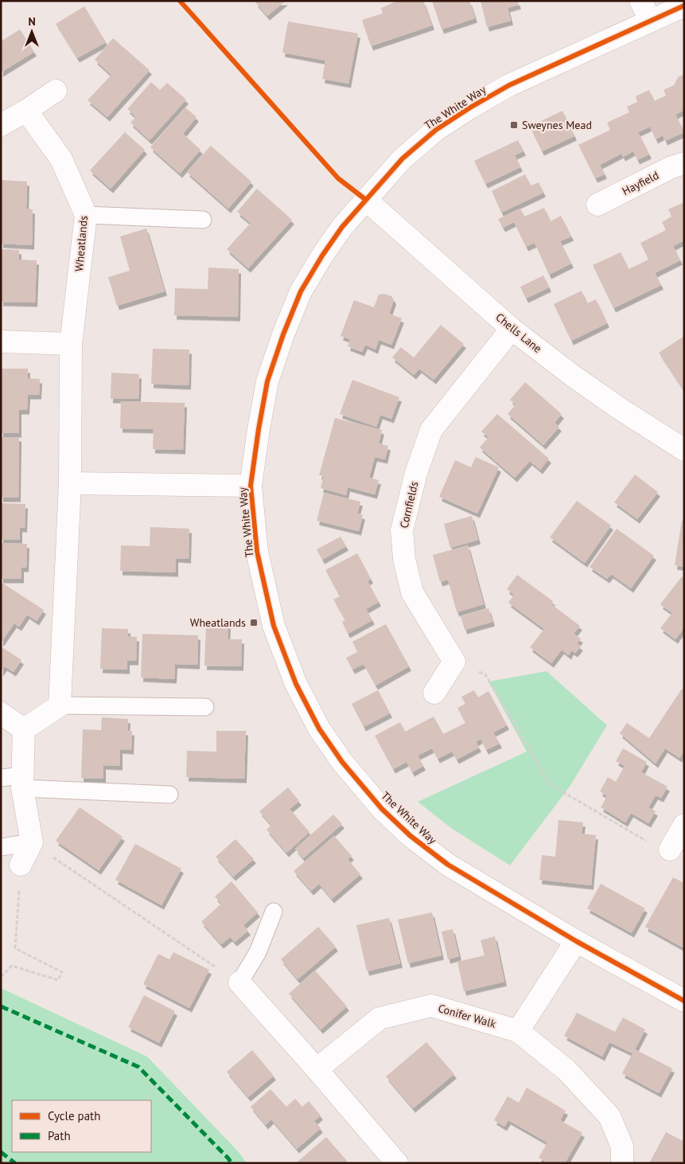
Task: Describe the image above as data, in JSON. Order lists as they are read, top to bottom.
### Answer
{
  "streets": {
    "street": [
      "The White Way",
      "Hayfield",
      "Wheatlands",
      "Chells Lane",
      "Cornfields",
      "Conifer Walk"
    ]
  },
  "crossings": [
    ["The White Way", "Chells Lane"],
    ["Chells Lane", "Cornfields"]
  ],
  "places": {
    "transit": ["Sweynes Mead", "Wheatlands"]
  },
  "legend": ["Cycle path", "Path"],
  "north": "top"
}
